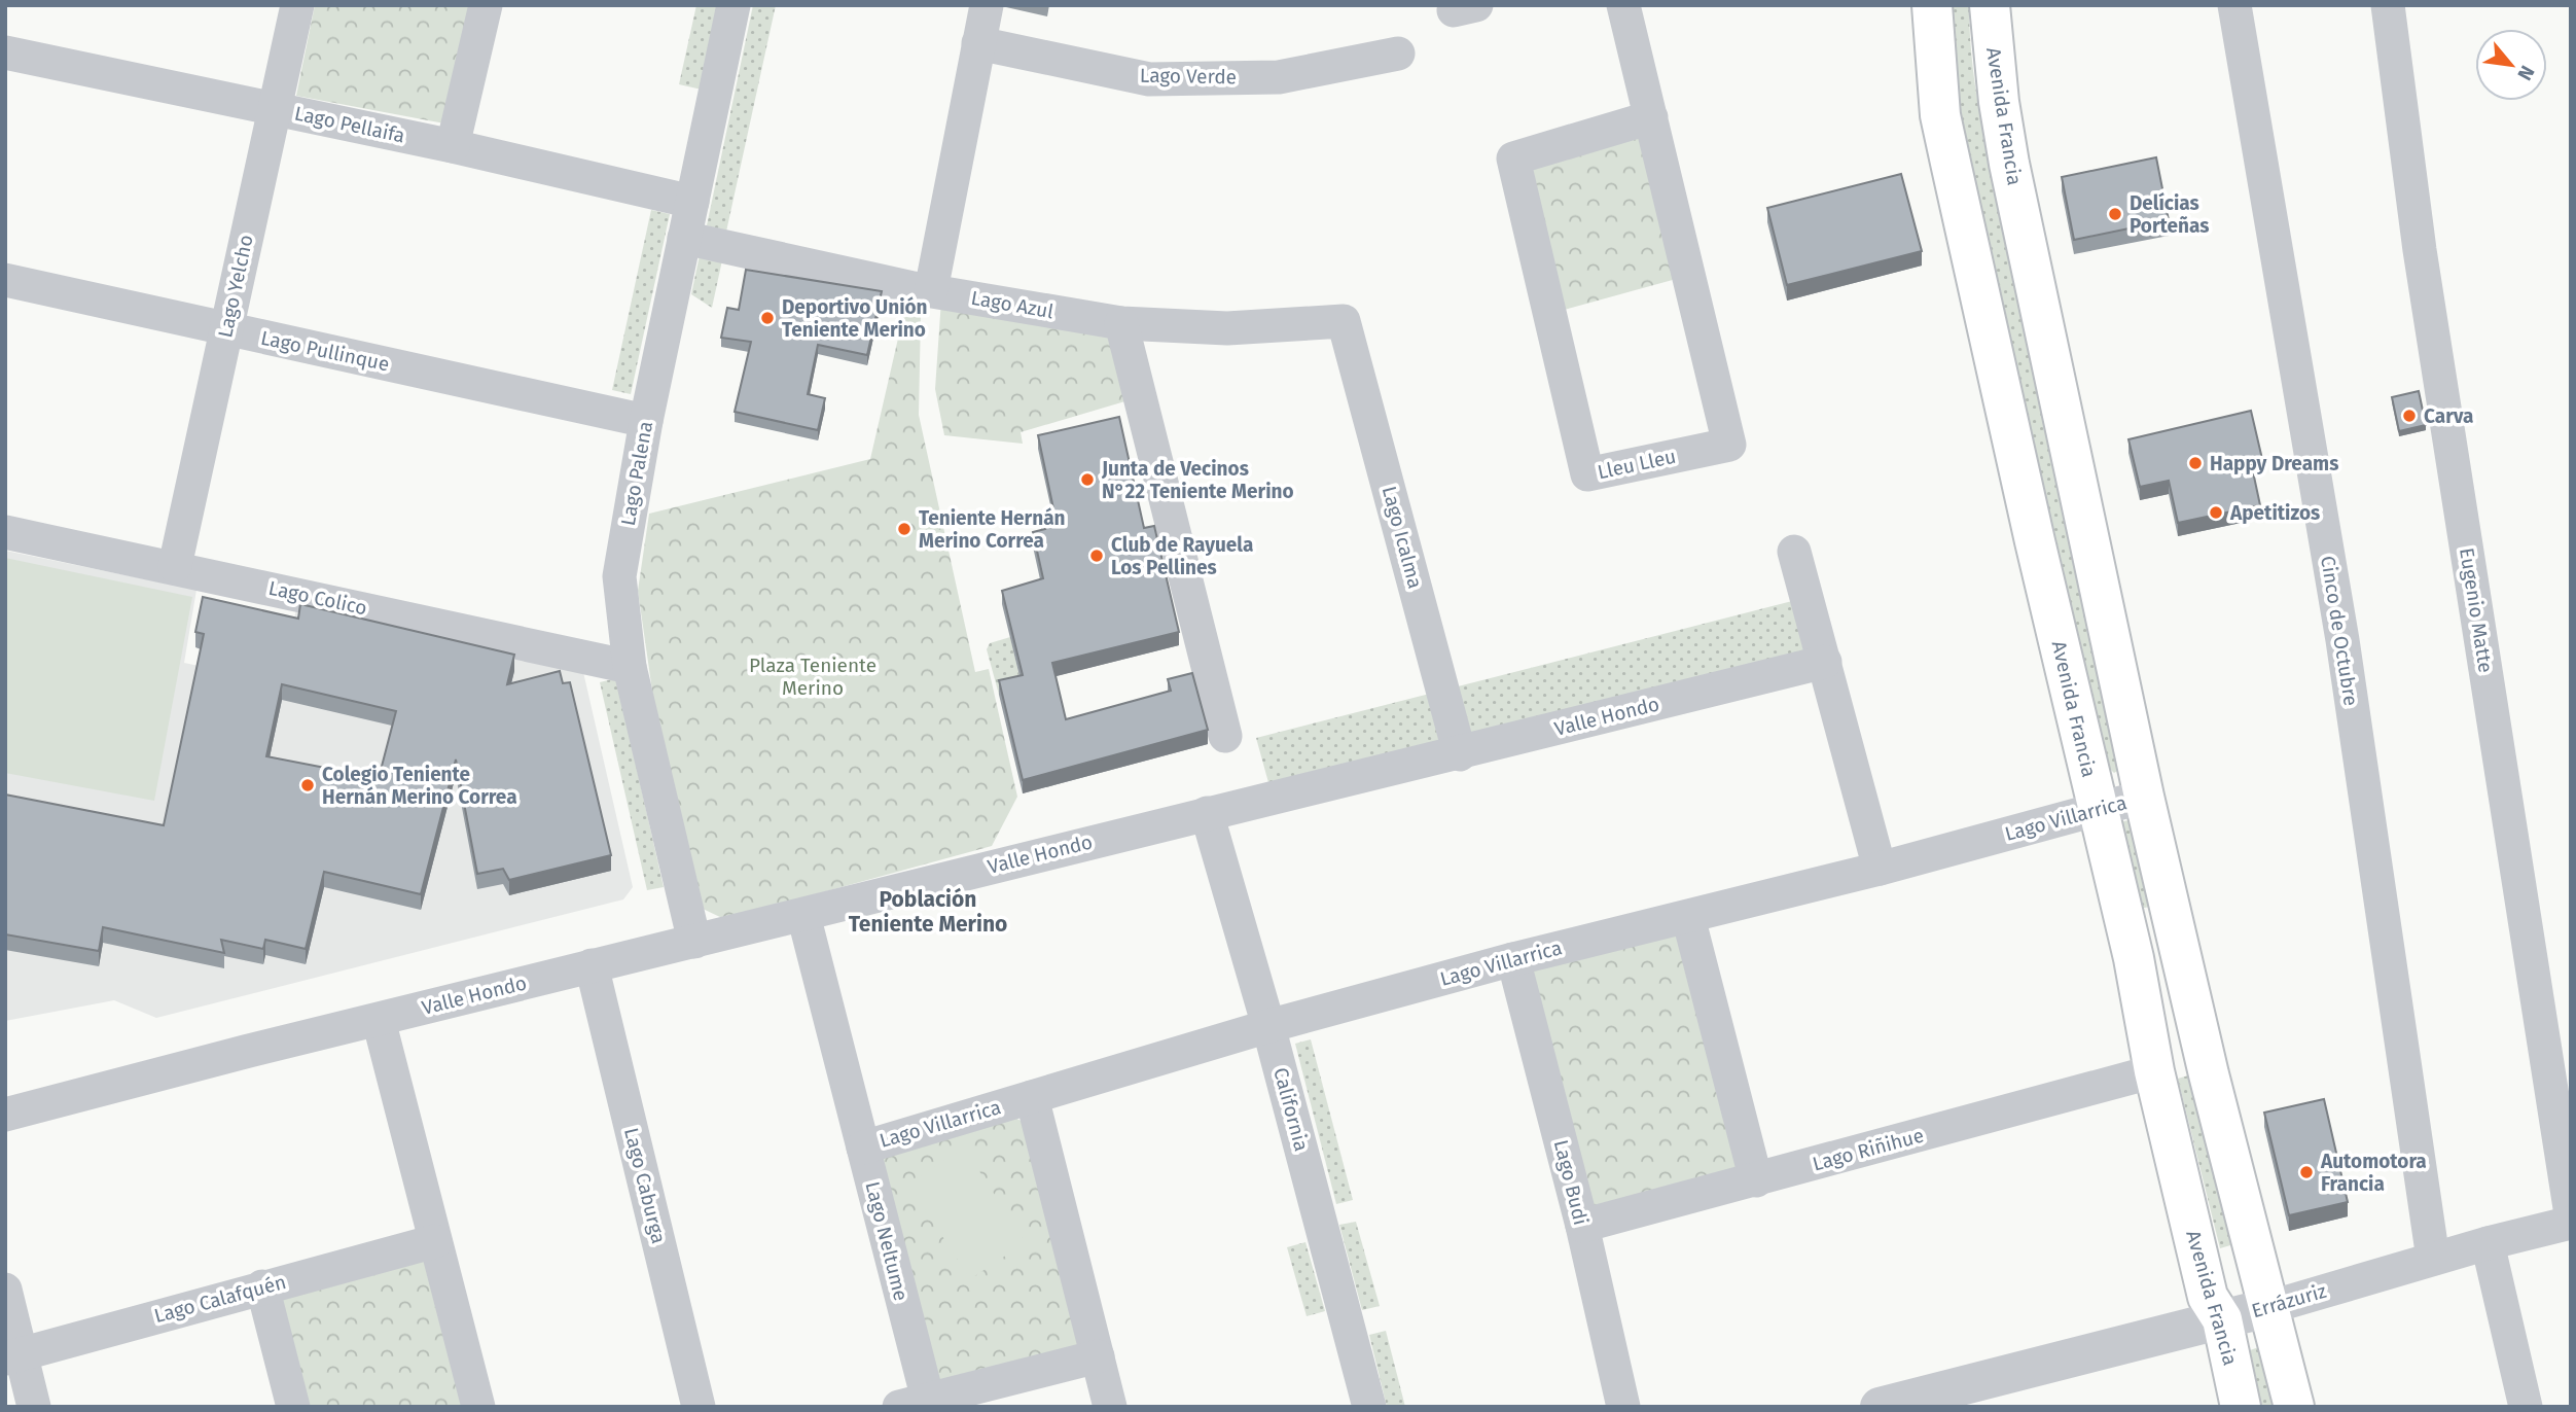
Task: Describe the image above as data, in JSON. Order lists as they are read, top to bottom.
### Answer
{
  "streets": {
    "main road": ["Avenida Francia"],
    "street": [
      "Lago Verde",
      "Lago Pellaifa",
      "Lago Yelcho",
      "Lago Azul",
      "Lago Pullinque",
      "Lleu Lleu",
      "Lago Palena",
      "Lago Icalma",
      "Lago Colico",
      "Eugenio Matte",
      "Cinco de Octubre",
      "Valle Hondo",
      "Lago Villarrica",
      "California",
      "Lago Riñihue",
      "Lago Budi",
      "Lago Caburga",
      "Lago Neltume",
      "Lago Calafquén",
      "Errázuriz"
    ]
  },
  "crossings": [
    ["Avenida Francia", "Lago Villarrica"],
    ["Avenida Francia", "Lago Riñihue"],
    ["Avenida Francia", "Errázuriz"],
    ["Lago Pellaifa", "Lago Yelcho"],
    ["Lago Pellaifa", "Lago Palena"],
    ["Lago Yelcho", "Lago Pullinque"],
    ["Lago Yelcho", "Lago Colico"],
    ["Lago Azul", "Lago Palena"],
    ["Lago Azul", "Lago Icalma"],
    ["Lago Pullinque", "Lago Palena"],
    ["Lago Palena", "Lago Colico"],
    ["Lago Palena", "Valle Hondo"],
    ["Lago Icalma", "Valle Hondo"],
    ["Cinco de Octubre", "Errázuriz"],
    ["Valle Hondo", "California"],
    ["Valle Hondo", "Lago Caburga"],
    ["Valle Hondo", "Lago Neltume"],
    ["Lago Villarrica", "California"],
    ["Lago Villarrica", "Lago Budi"],
    ["Lago Villarrica", "Lago Neltume"],
    ["Lago Riñihue", "Lago Budi"]
  ],
  "districts": ["Población Teniente Merino"],
  "parks": ["Plaza Teniente Merino"],
  "places": [
    "Delícias Porteñas",
    "Deportivo Unión Teniente Merino",
    "Carva",
    "Happy Dreams",
    "Junta de Vecinos N°22 Teniente Merino",
    "Apetitizos",
    "Teniente Hernán Merino Correa",
    "Club de Rayuela Los Pellines",
    "Colegio Teniente Hernán Merino Correa",
    "Automotora Francia"
  ],
  "north": "bottom right"
}
